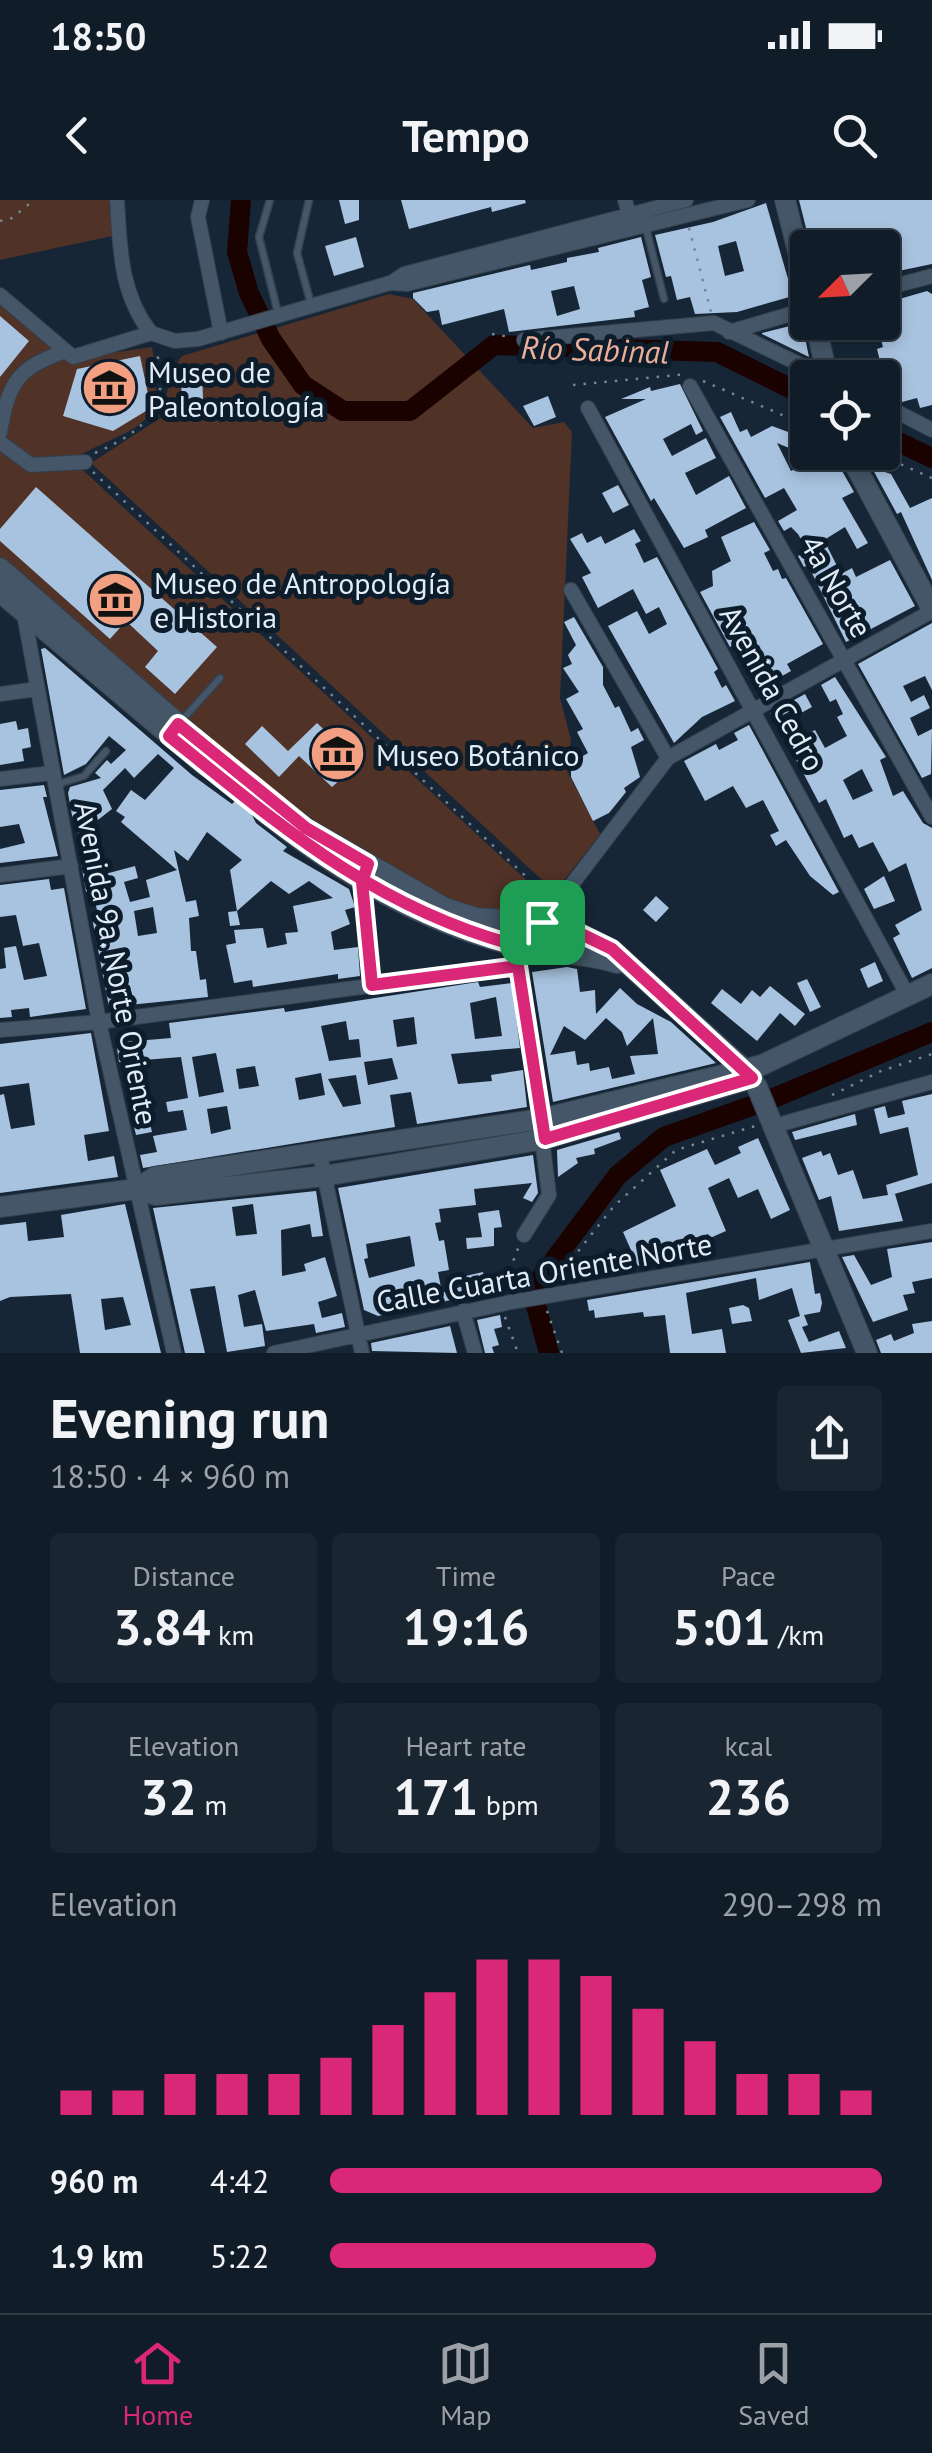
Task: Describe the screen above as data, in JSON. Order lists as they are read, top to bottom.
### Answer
{
  "streets": {
    "street": [
      "4a Norte",
      "Avenida Cedro",
      "Avenida 9a. Norte Oriente",
      "Calle Cuarta Oriente Norte"
    ]
  },
  "water": ["Río Sabinal"],
  "places": {
    "museum": ["Museo de Paleontología", "Museo de Antropología e Historia", "Museo Botánico"]
  },
  "north": "bottom left",
  "page": {
    "status": "18:50",
    "header": "Tempo",
    "heading": ["Evening run", "18:50 · 4 × 960 m"],
    "stats": [
      ["Distance", "3.84 km"],
      ["Time", "19:16"],
      ["Pace", "5:01 /km"],
      ["Elevation", "32 m"],
      ["Heart rate", "171 bpm"],
      ["kcal", "236"]
    ],
    "chart": ["Elevation", "290–298 m"],
    "list": [
      {
        "name": "960 m",
        "note": "4:42"
      },
      {
        "name": "1.9 km",
        "note": "5:22"
      }
    ],
    "tabs": ["Home", "Map", "Saved"]
  }
}
